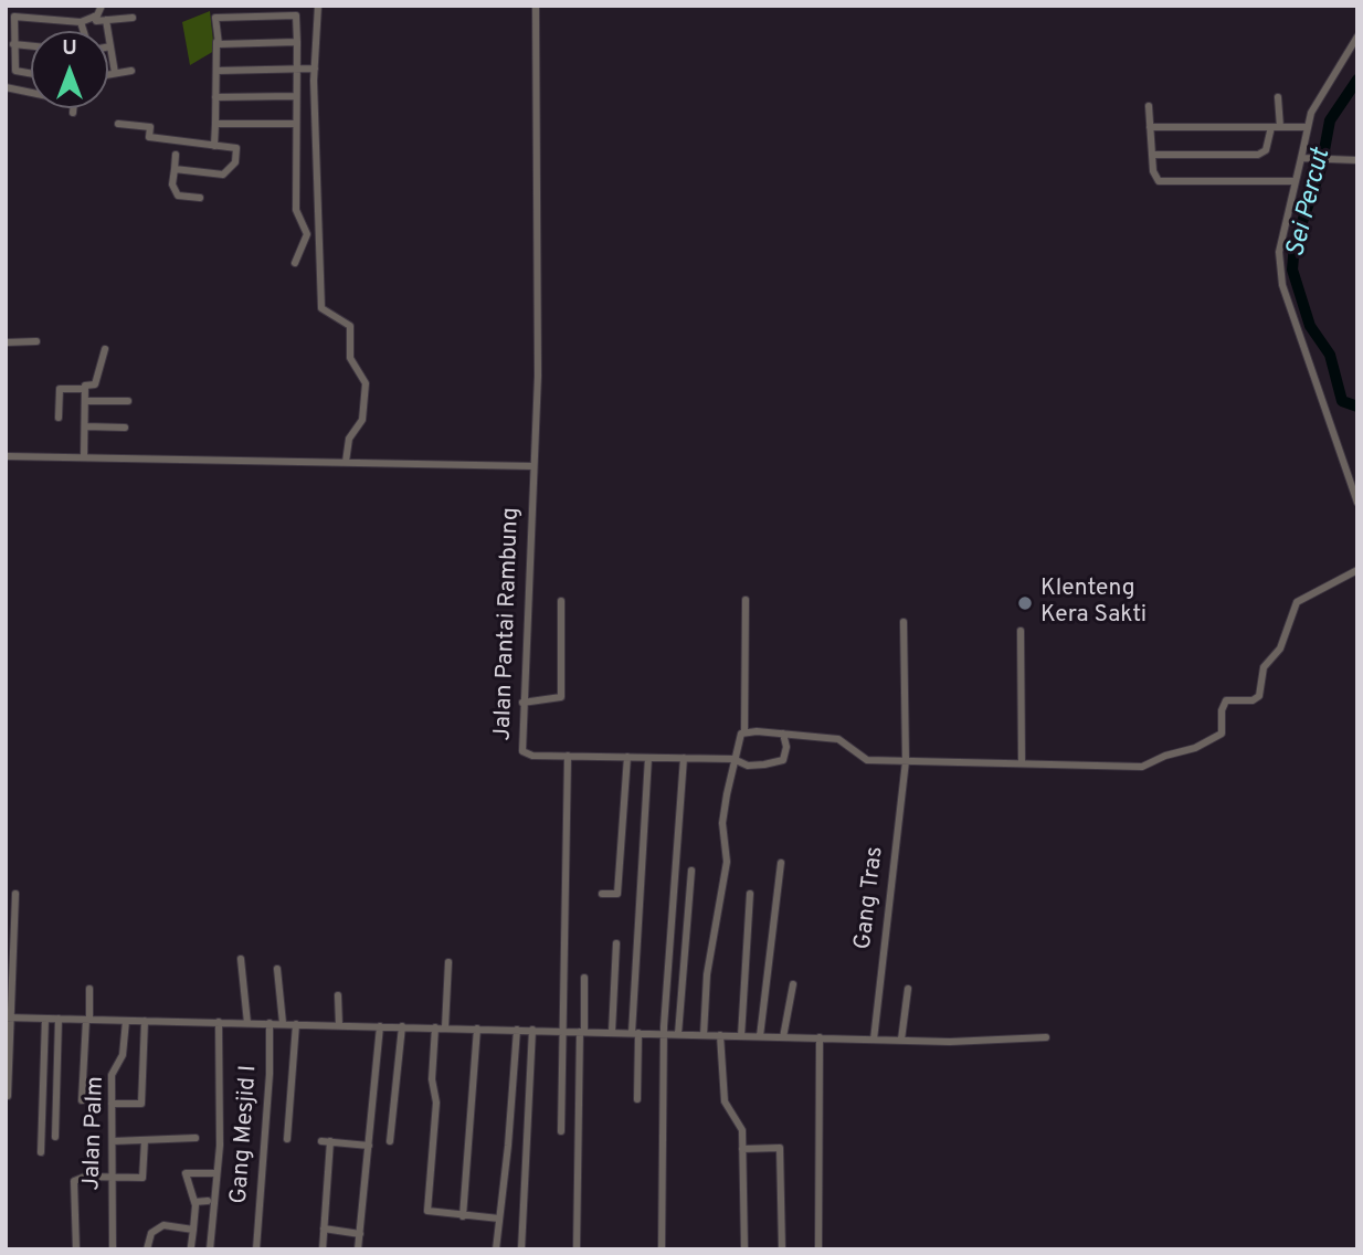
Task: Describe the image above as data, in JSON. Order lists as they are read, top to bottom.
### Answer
{
  "streets": {
    "street": [
      "Jalan Pantai Rambung",
      "Gang Tras",
      "Jalan Palm",
      "Gang Mesjid I"
    ]
  },
  "water": ["Sei Percut"],
  "places": ["Klenteng Kera Sakti"],
  "north": "top"
}
